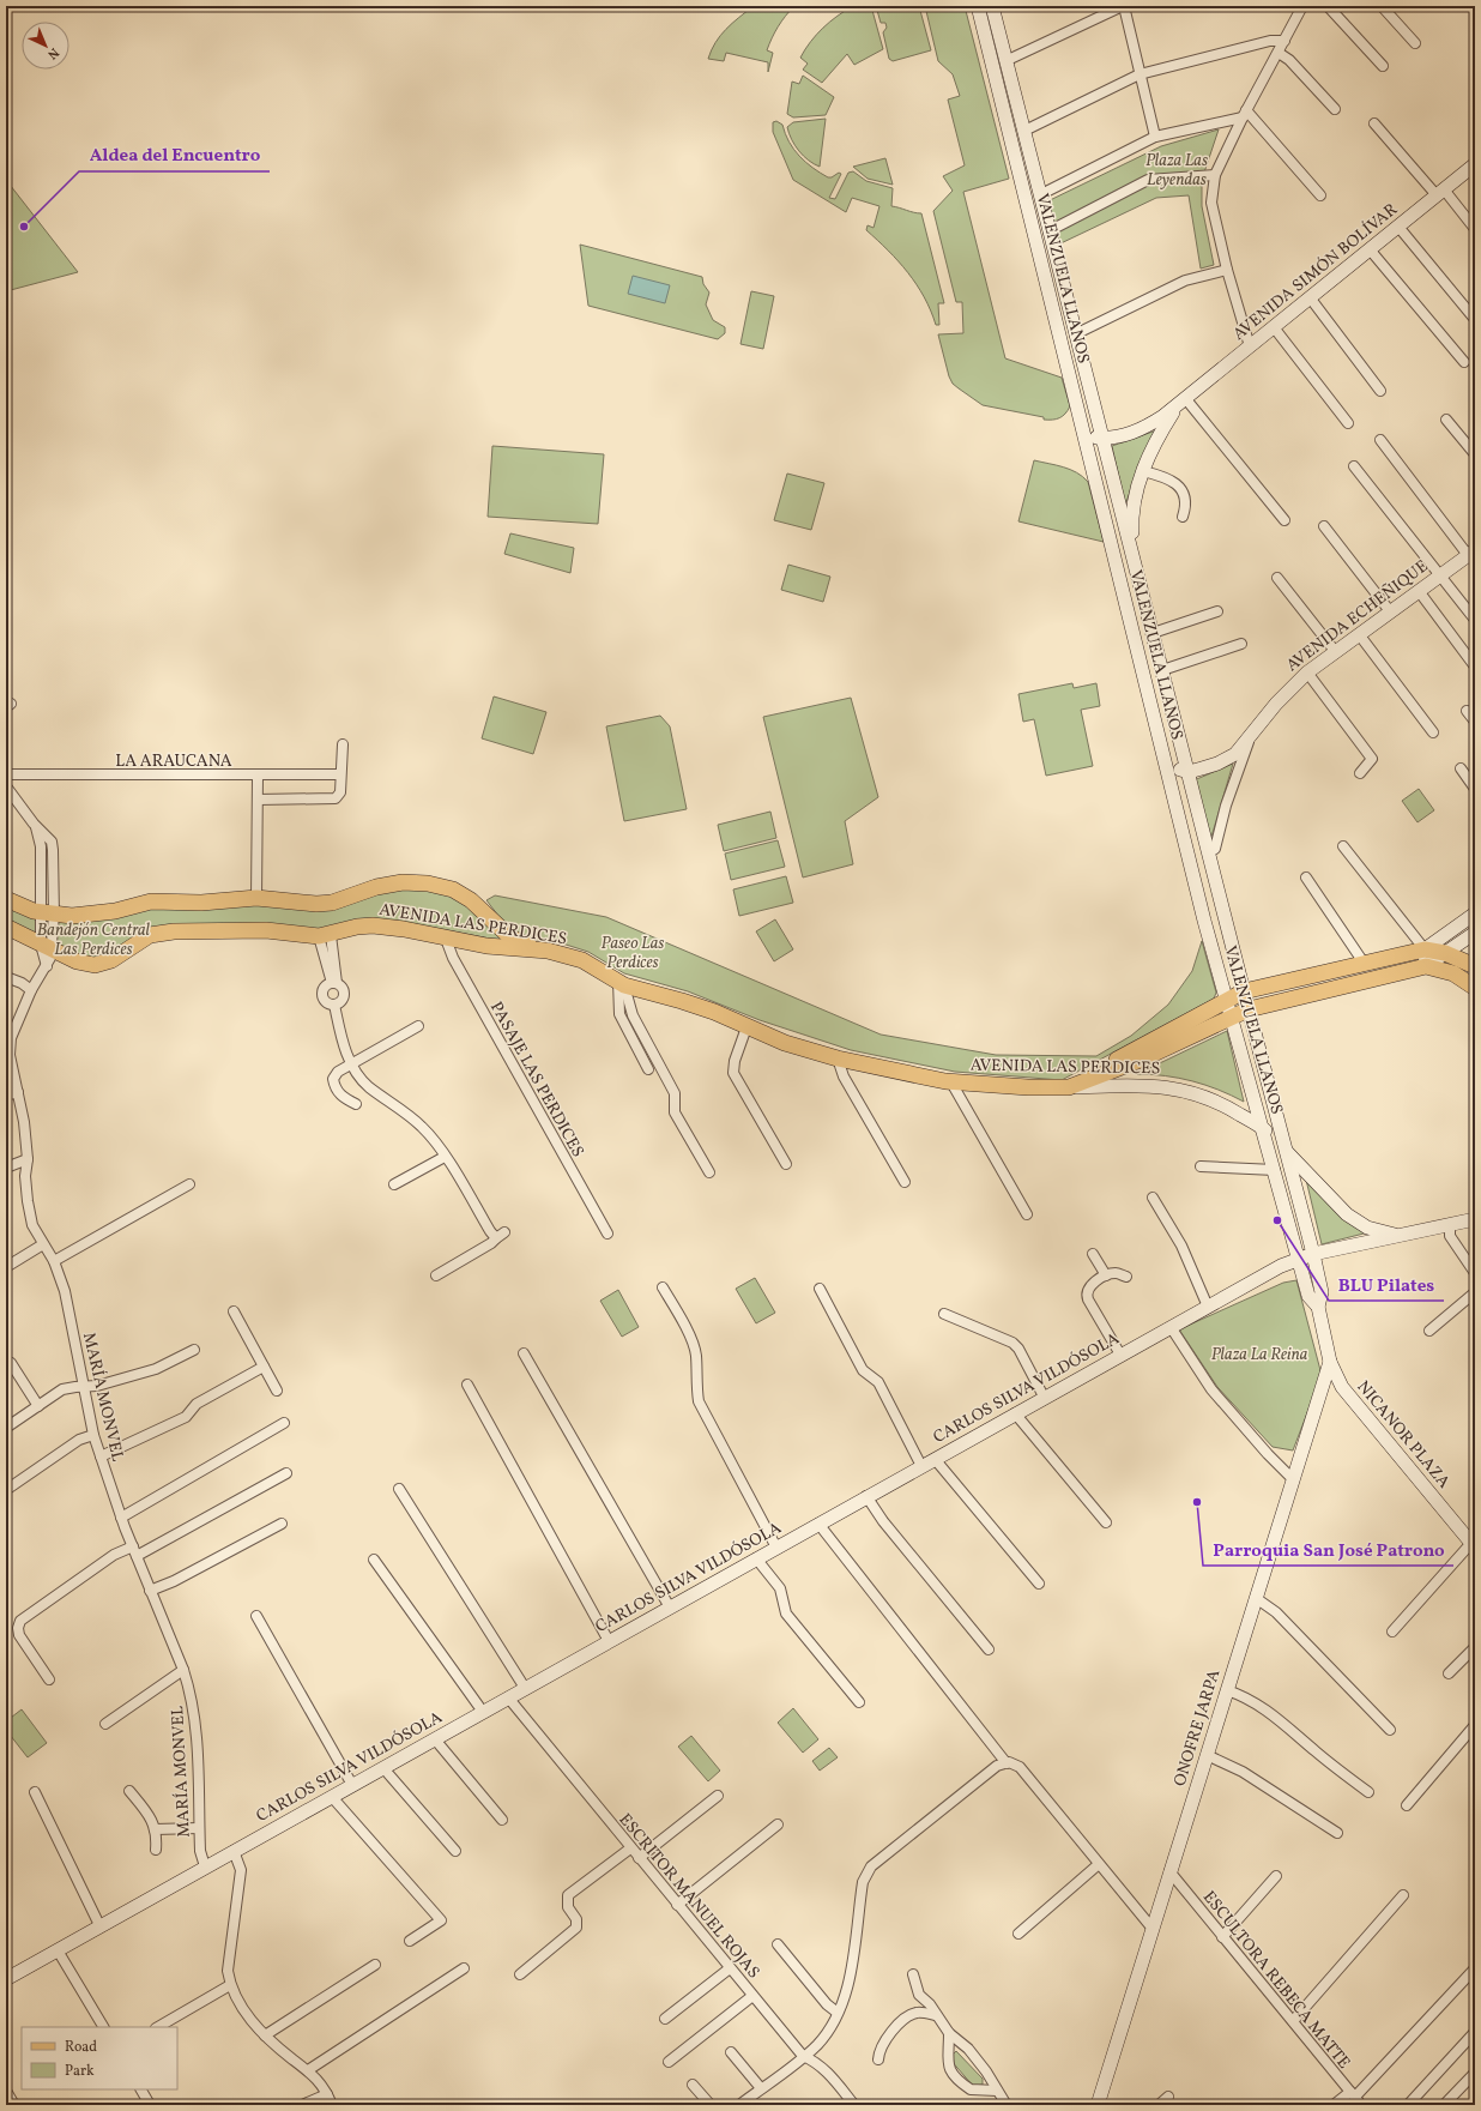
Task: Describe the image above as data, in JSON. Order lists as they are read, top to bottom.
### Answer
{
  "streets": {
    "main road": ["AVENIDA LAS PERDICES"],
    "street": [
      "AVENIDA SIMÓN BOLÍVAR",
      "VALENZUELA LLANOS",
      "AVENIDA ECHEÑIQUE",
      "LA ARAUCANA",
      "PASAJE LAS PERDICES",
      "CARLOS SILVA VILDÓSOLA",
      "MARÍA MONVEL",
      "NICANOR PLAZA",
      "ONOFRE JARPA",
      "ESCRITOR MANUEL ROJAS",
      "ESCULTORA REBECA MATTE"
    ]
  },
  "crossings": [
    ["AVENIDA SIMÓN BOLÍVAR", "VALENZUELA LLANOS"],
    ["VALENZUELA LLANOS", "AVENIDA ECHEÑIQUE"],
    ["VALENZUELA LLANOS", "AVENIDA LAS PERDICES"],
    ["VALENZUELA LLANOS", "CARLOS SILVA VILDÓSOLA"],
    ["VALENZUELA LLANOS", "NICANOR PLAZA"],
    ["VALENZUELA LLANOS", "ONOFRE JARPA"],
    ["AVENIDA LAS PERDICES", "PASAJE LAS PERDICES"],
    ["AVENIDA LAS PERDICES", "CARLOS SILVA VILDÓSOLA"],
    ["AVENIDA LAS PERDICES", "MARÍA MONVEL"],
    ["CARLOS SILVA VILDÓSOLA", "MARÍA MONVEL"],
    ["CARLOS SILVA VILDÓSOLA", "ESCRITOR MANUEL ROJAS"],
    ["NICANOR PLAZA", "ONOFRE JARPA"],
    ["ONOFRE JARPA", "ESCULTORA REBECA MATTE"]
  ],
  "parks": [
    "Plaza Las Leyendas",
    "Bandejón Central Las Perdices",
    "Paseo Las Perdices",
    "Plaza La Reina"
  ],
  "places": ["Aldea del Encuentro", "BLU Pilates", "Parroquia San José Patrono"],
  "legend": ["Road", "Park"],
  "north": "bottom right"
}
